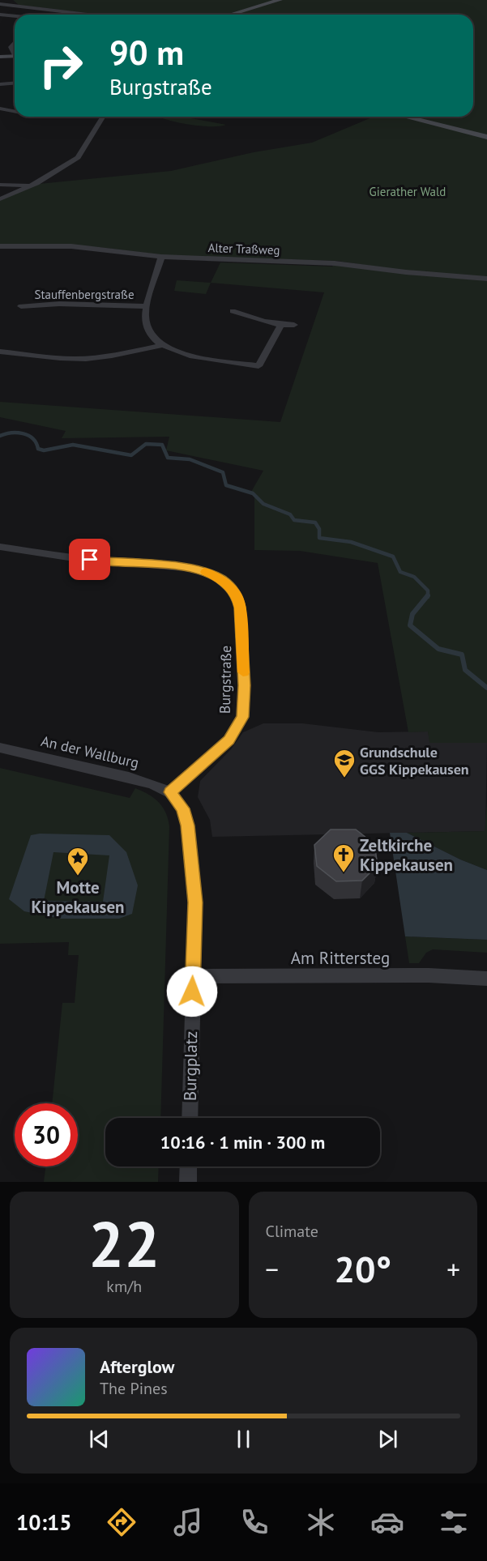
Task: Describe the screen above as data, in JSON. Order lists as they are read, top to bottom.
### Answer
{
  "streets": {
    "street": [
      "Alter Traßweg",
      "Stauffenbergstraße",
      "Burgstraße",
      "An der Wallburg",
      "Am Rittersteg",
      "Burgplatz"
    ]
  },
  "crossings": [
    ["Burgstraße", "An der Wallburg"],
    ["Am Rittersteg", "Burgplatz"]
  ],
  "parks": ["Gierather Wald"],
  "places": {
    "school or university": ["Grundschule GGS Kippekausen"],
    "church": ["Zeltkirche Kippekausen"],
    "place": ["Motte Kippekausen"]
  },
  "page": {
    "turn": ["90 m", "Burgstraße"],
    "limit": "30",
    "trip": "10:16 · 1 min · 300 m",
    "tile": [
      ["22", "km/h"],
      "Climate"
    ],
    "heat": ["−", "20°", "+"],
    "song": ["Afterglow", "The Pines"],
    "tabs": "10:15"
  }
}
